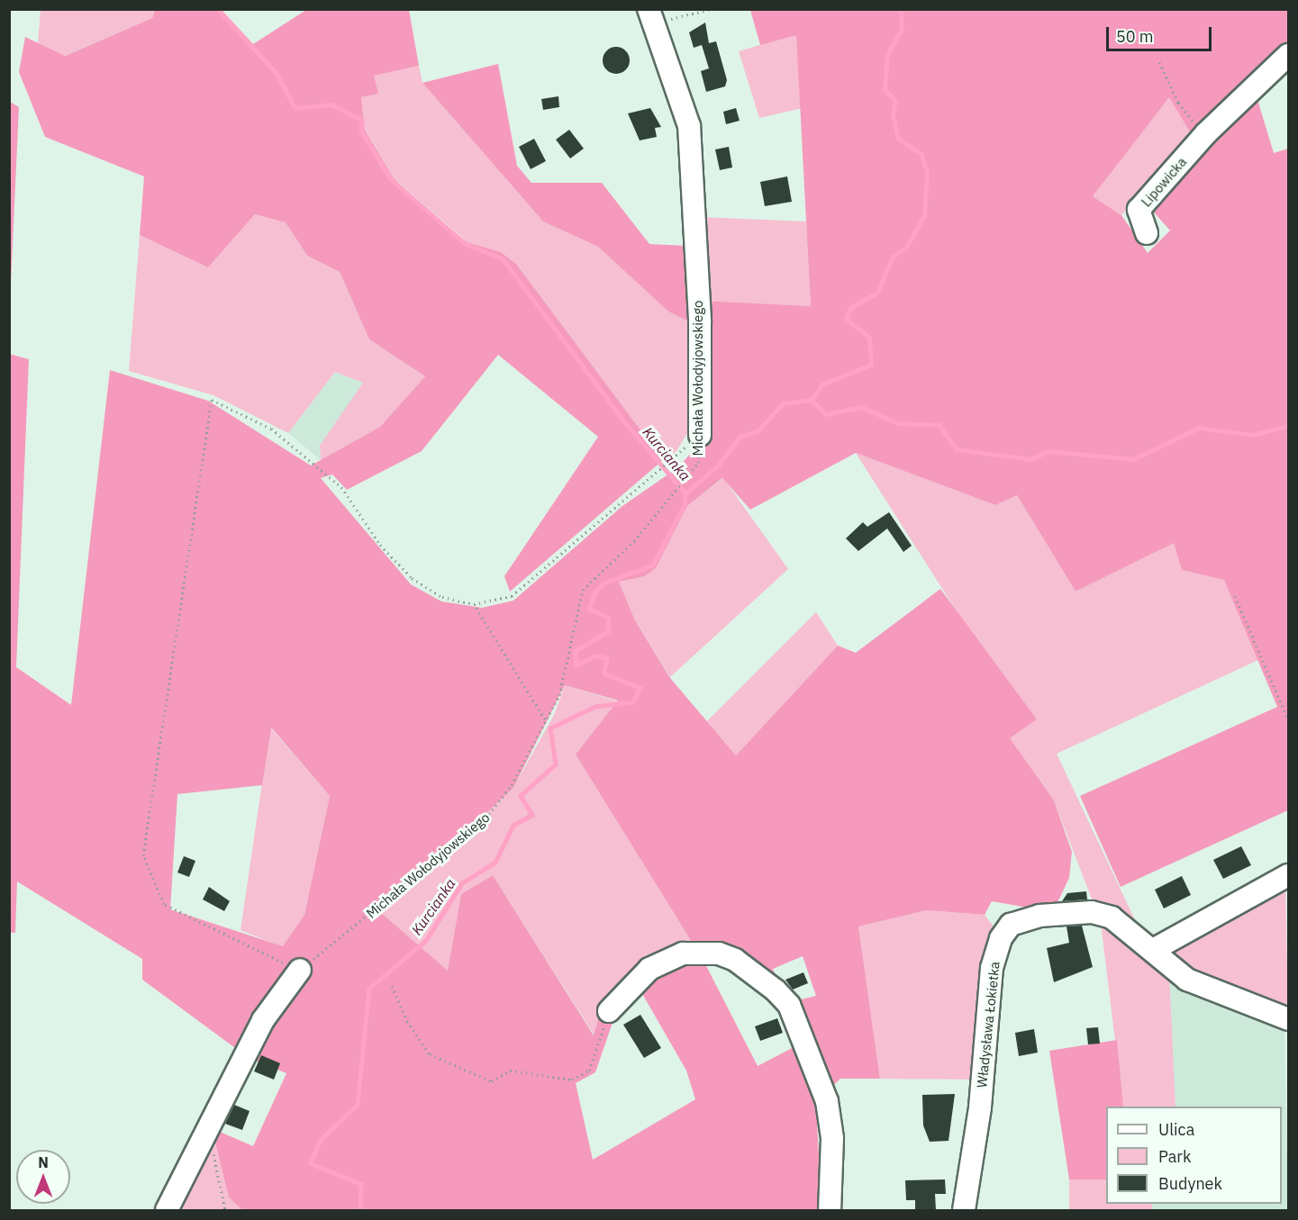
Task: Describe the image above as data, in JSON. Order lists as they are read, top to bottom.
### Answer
{
  "streets": {
    "street": ["Lipowicka", "Michała Wołodyjowskiego", "Władysława Łokietka"]
  },
  "water": ["Kurcianka"],
  "legend": ["Ulica", "Park", "Budynek"],
  "scale_bar": "50 m",
  "north": "top"
}
